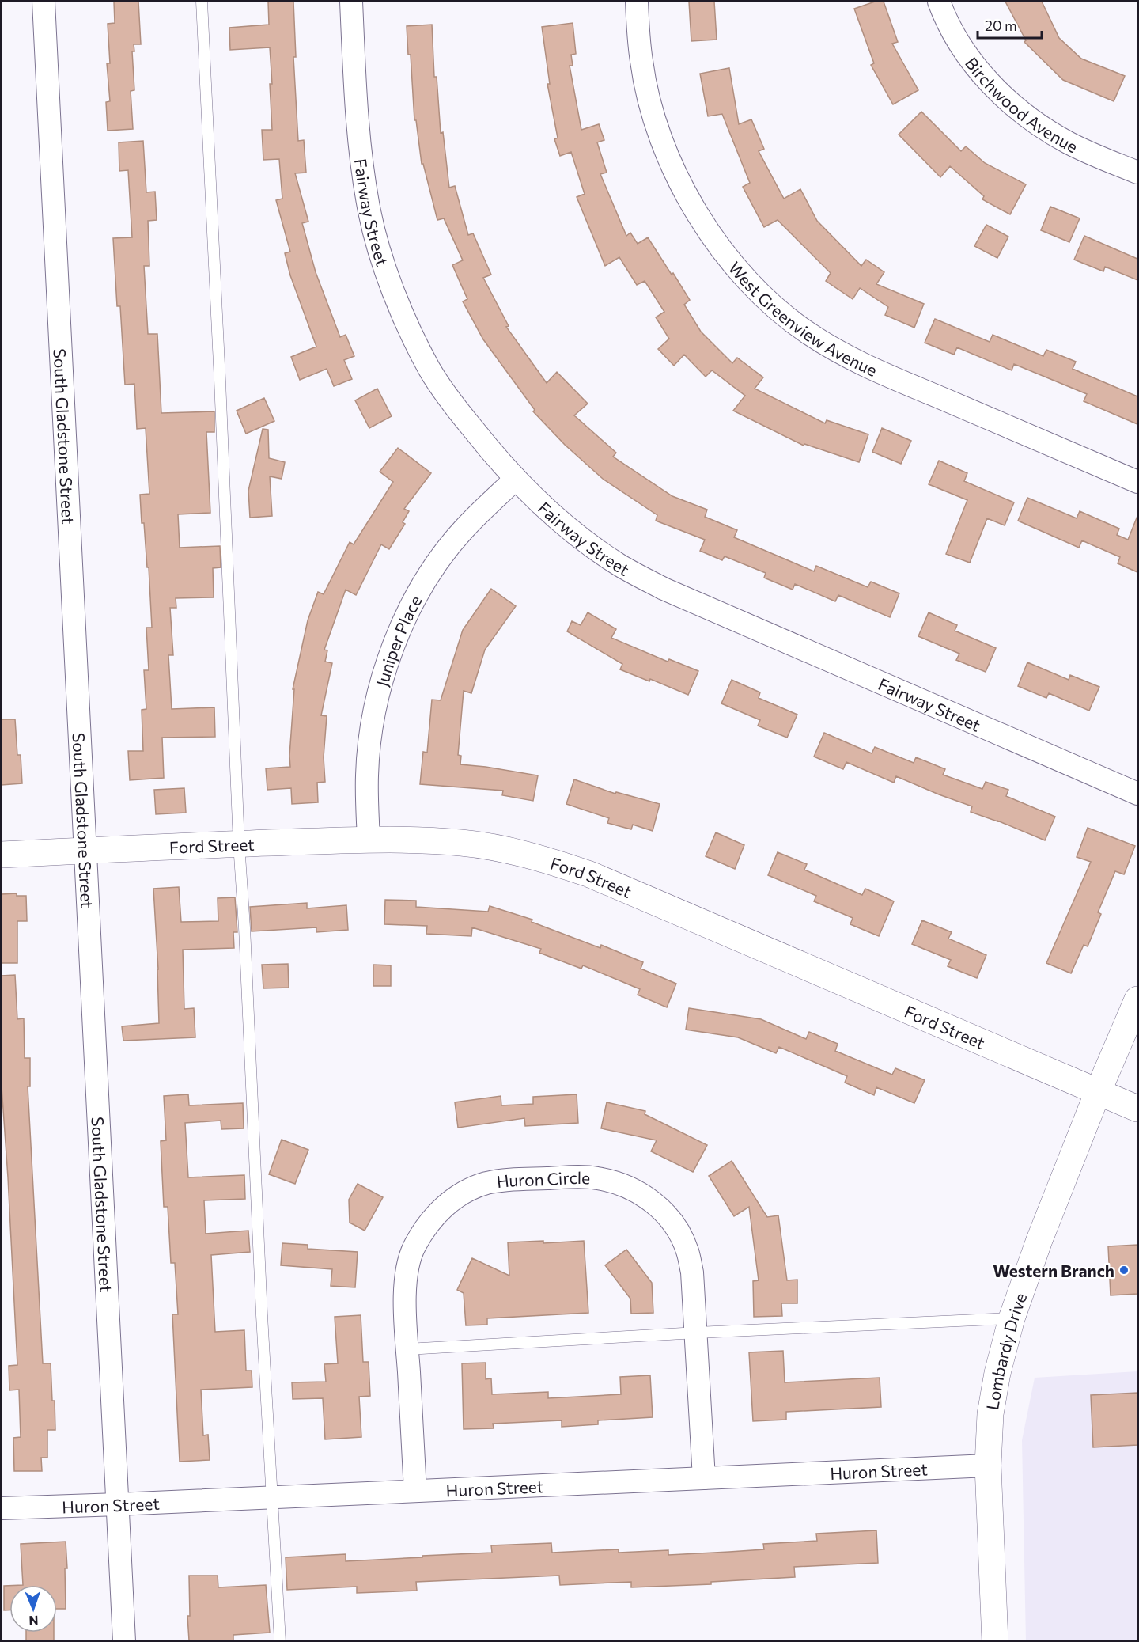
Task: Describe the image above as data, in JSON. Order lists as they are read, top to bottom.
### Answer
{
  "streets": {
    "street": [
      "Birchwood Avenue",
      "Fairway Street",
      "West Greenview Avenue",
      "South Gladstone Street",
      "Juniper Place",
      "Ford Street",
      "Huron Circle",
      "Lombardy Drive",
      "Huron Street"
    ]
  },
  "crossings": [
    ["Fairway Street", "Juniper Place"],
    ["South Gladstone Street", "Ford Street"],
    ["South Gladstone Street", "Huron Street"],
    ["Juniper Place", "Ford Street"],
    ["Ford Street", "Lombardy Drive"],
    ["Huron Circle", "Huron Street"],
    ["Lombardy Drive", "Huron Street"]
  ],
  "places": ["Western Branch"],
  "scale_bar": "20 m",
  "north": "bottom"
}
